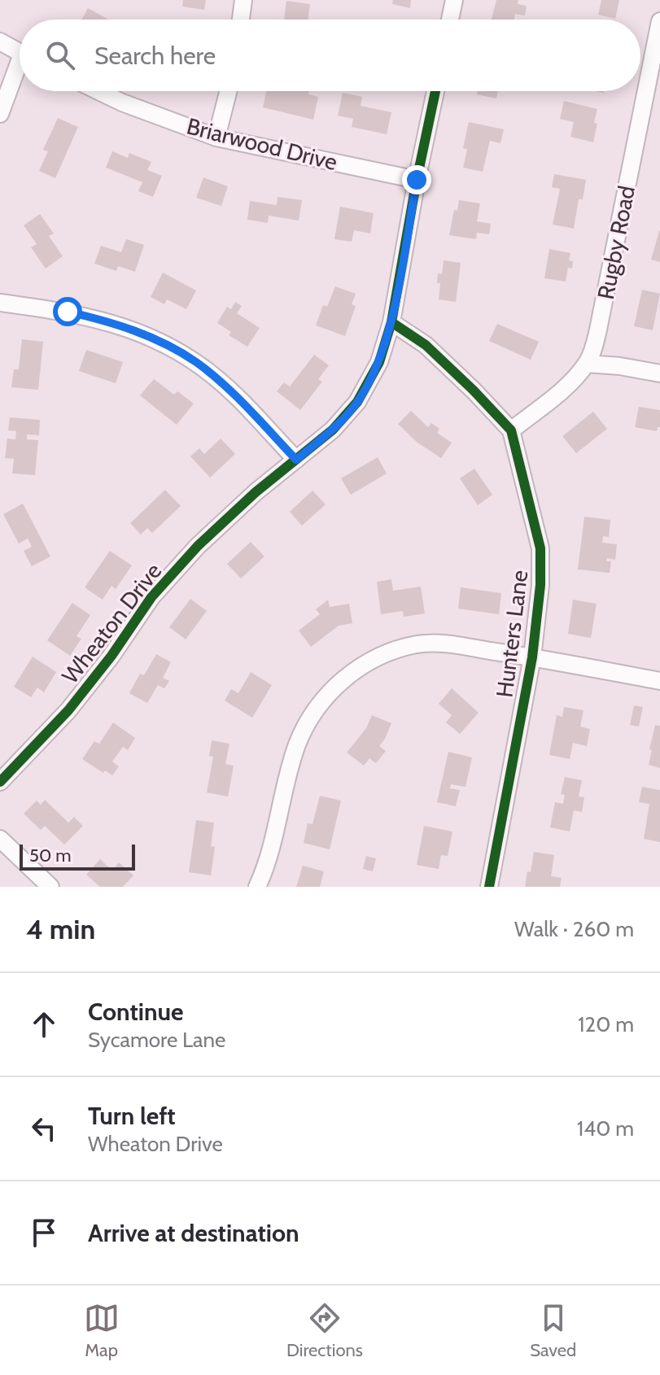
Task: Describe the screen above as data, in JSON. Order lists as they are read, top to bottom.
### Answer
{
  "streets": {
    "street": [
      "Briarwood Drive",
      "Rugby Road",
      "Wheaton Drive",
      "Hunters Lane"
    ]
  },
  "crossings": [
    ["Briarwood Drive", "Wheaton Drive"],
    ["Rugby Road", "Hunters Lane"],
    ["Wheaton Drive", "Hunters Lane"]
  ],
  "scale_bar": "50 m",
  "page": {
    "search": "Search here",
    "scale": "50 m",
    "heading": ["4 min", "Walk · 260 m"],
    "list": [
      ["Continue", "Sycamore Lane", "120 m"],
      ["Turn left", "Wheaton Drive", "140 m"],
      "Arrive at destination"
    ],
    "nav": ["Map", "Directions", "Saved"]
  }
}
